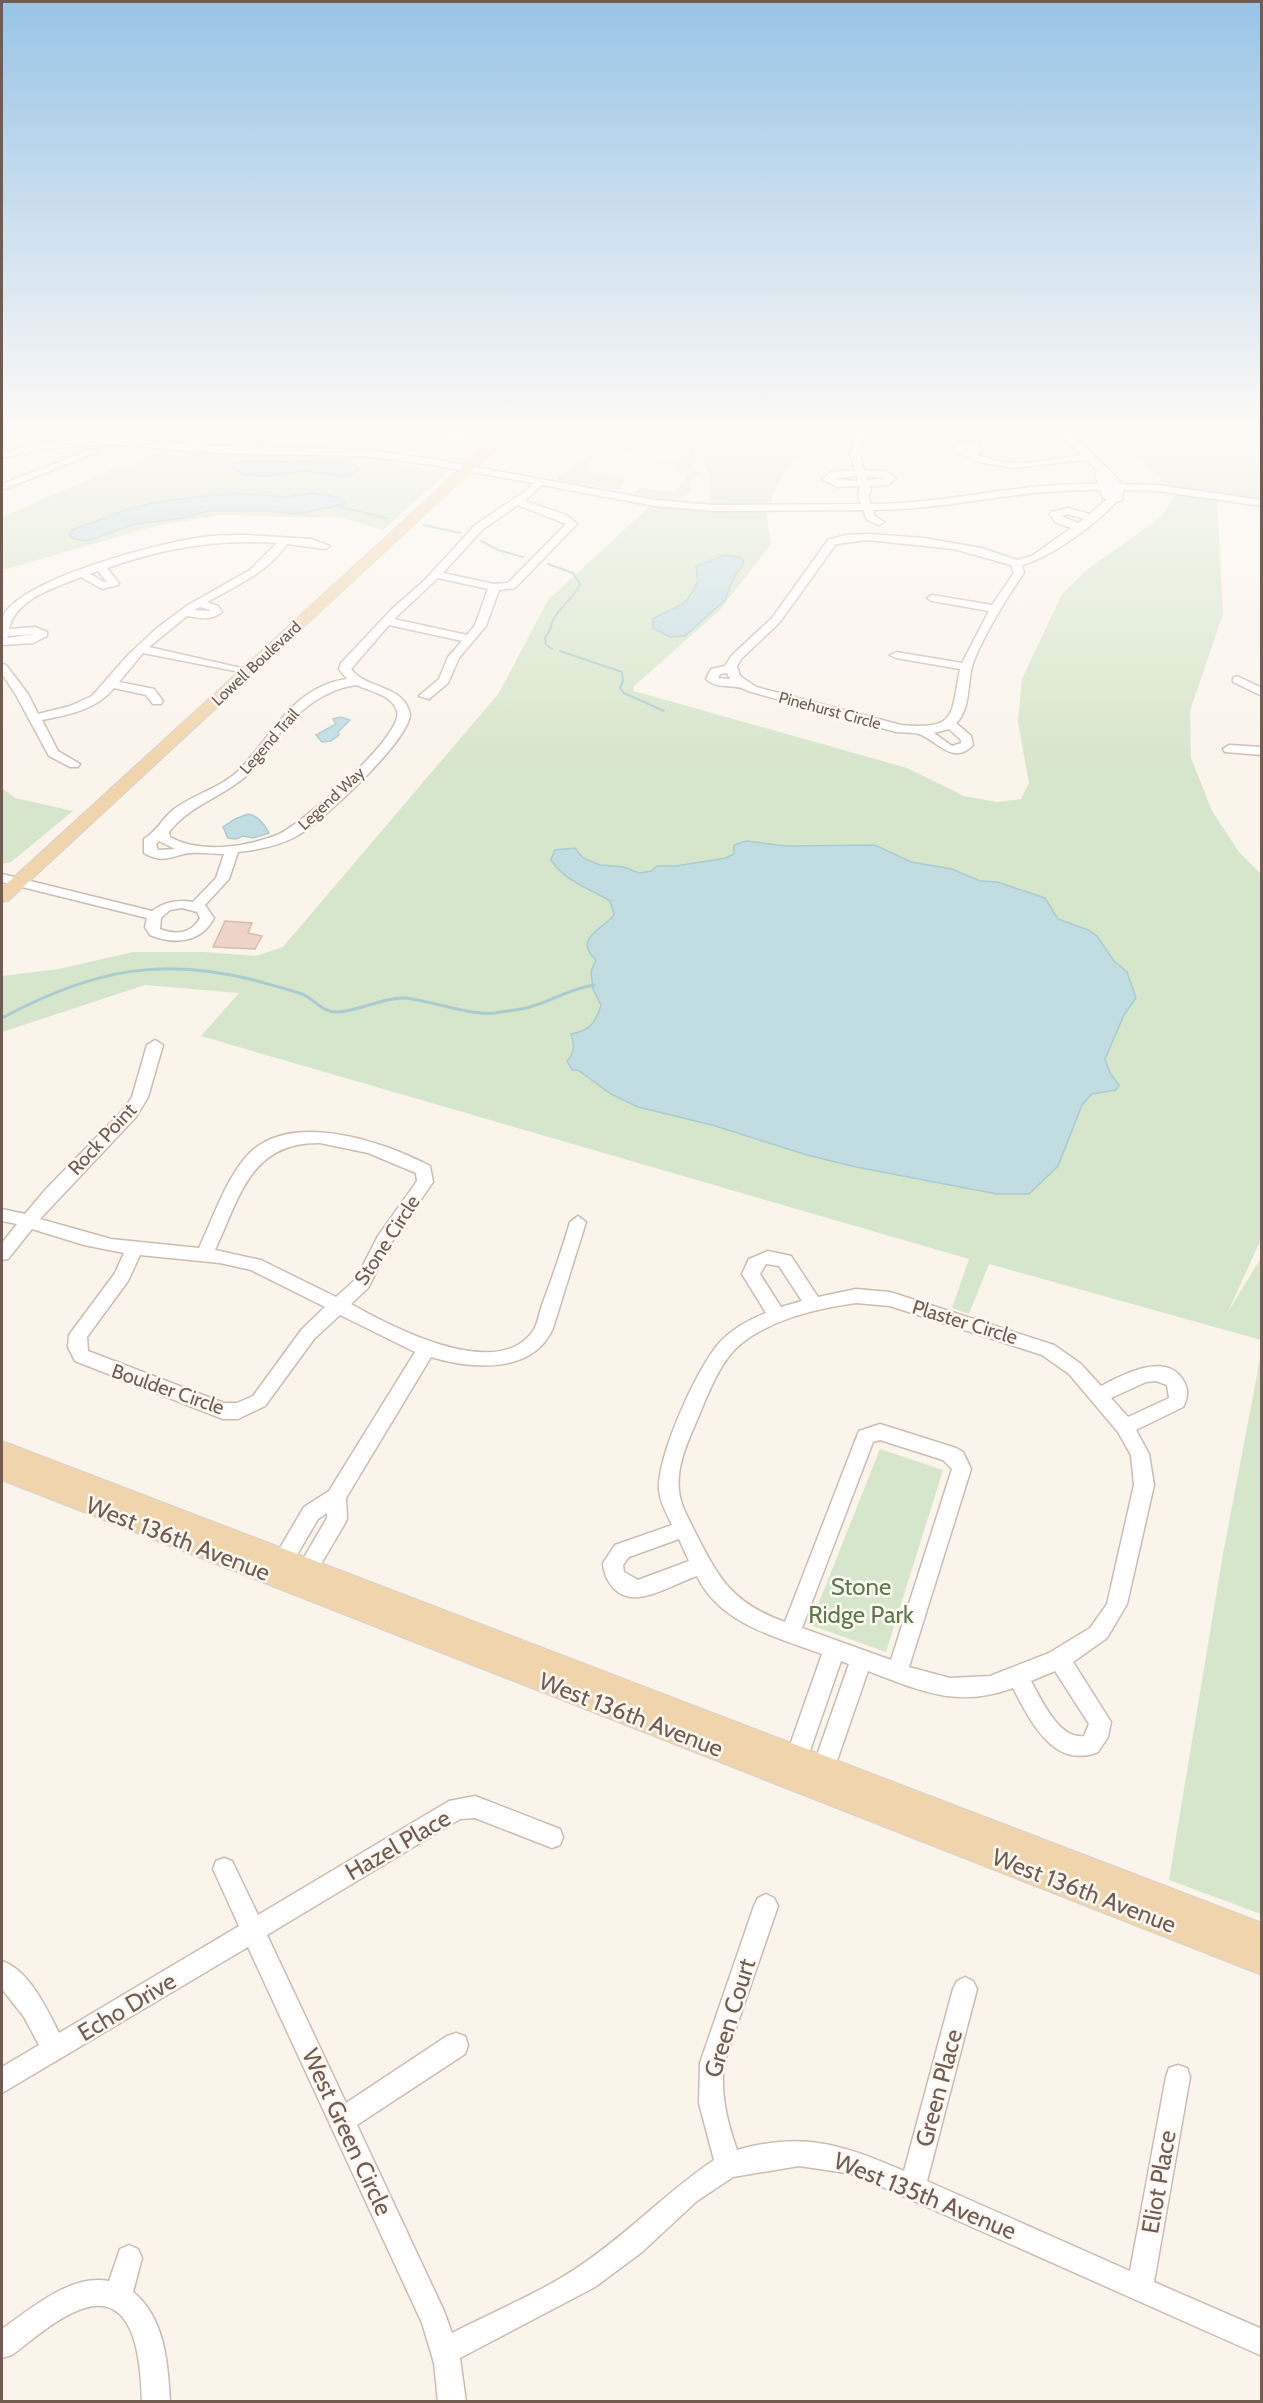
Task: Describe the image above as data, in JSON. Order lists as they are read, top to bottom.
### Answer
{
  "streets": {
    "main road": ["Lowell Boulevard", "West 136th Avenue"],
    "street": [
      "Pinehurst Circle",
      "Legend Trail",
      "Legend Way",
      "Rock Point",
      "Stone Circle",
      "Plaster Circle",
      "Boulder Circle",
      "Hazel Place",
      "Echo Drive",
      "Green Court",
      "Green Place",
      "West Green Circle",
      "Eliot Place",
      "West 135th Avenue"
    ]
  },
  "crossings": [
    ["Legend Trail", "Legend Way"],
    ["Stone Circle", "Boulder Circle"],
    ["Hazel Place", "Echo Drive"],
    ["Hazel Place", "West Green Circle"],
    ["Echo Drive", "West Green Circle"],
    ["Green Court", "West 135th Avenue"],
    ["Green Place", "West 135th Avenue"],
    ["West Green Circle", "West 135th Avenue"],
    ["Eliot Place", "West 135th Avenue"]
  ],
  "parks": ["Stone Ridge Park"]
}
